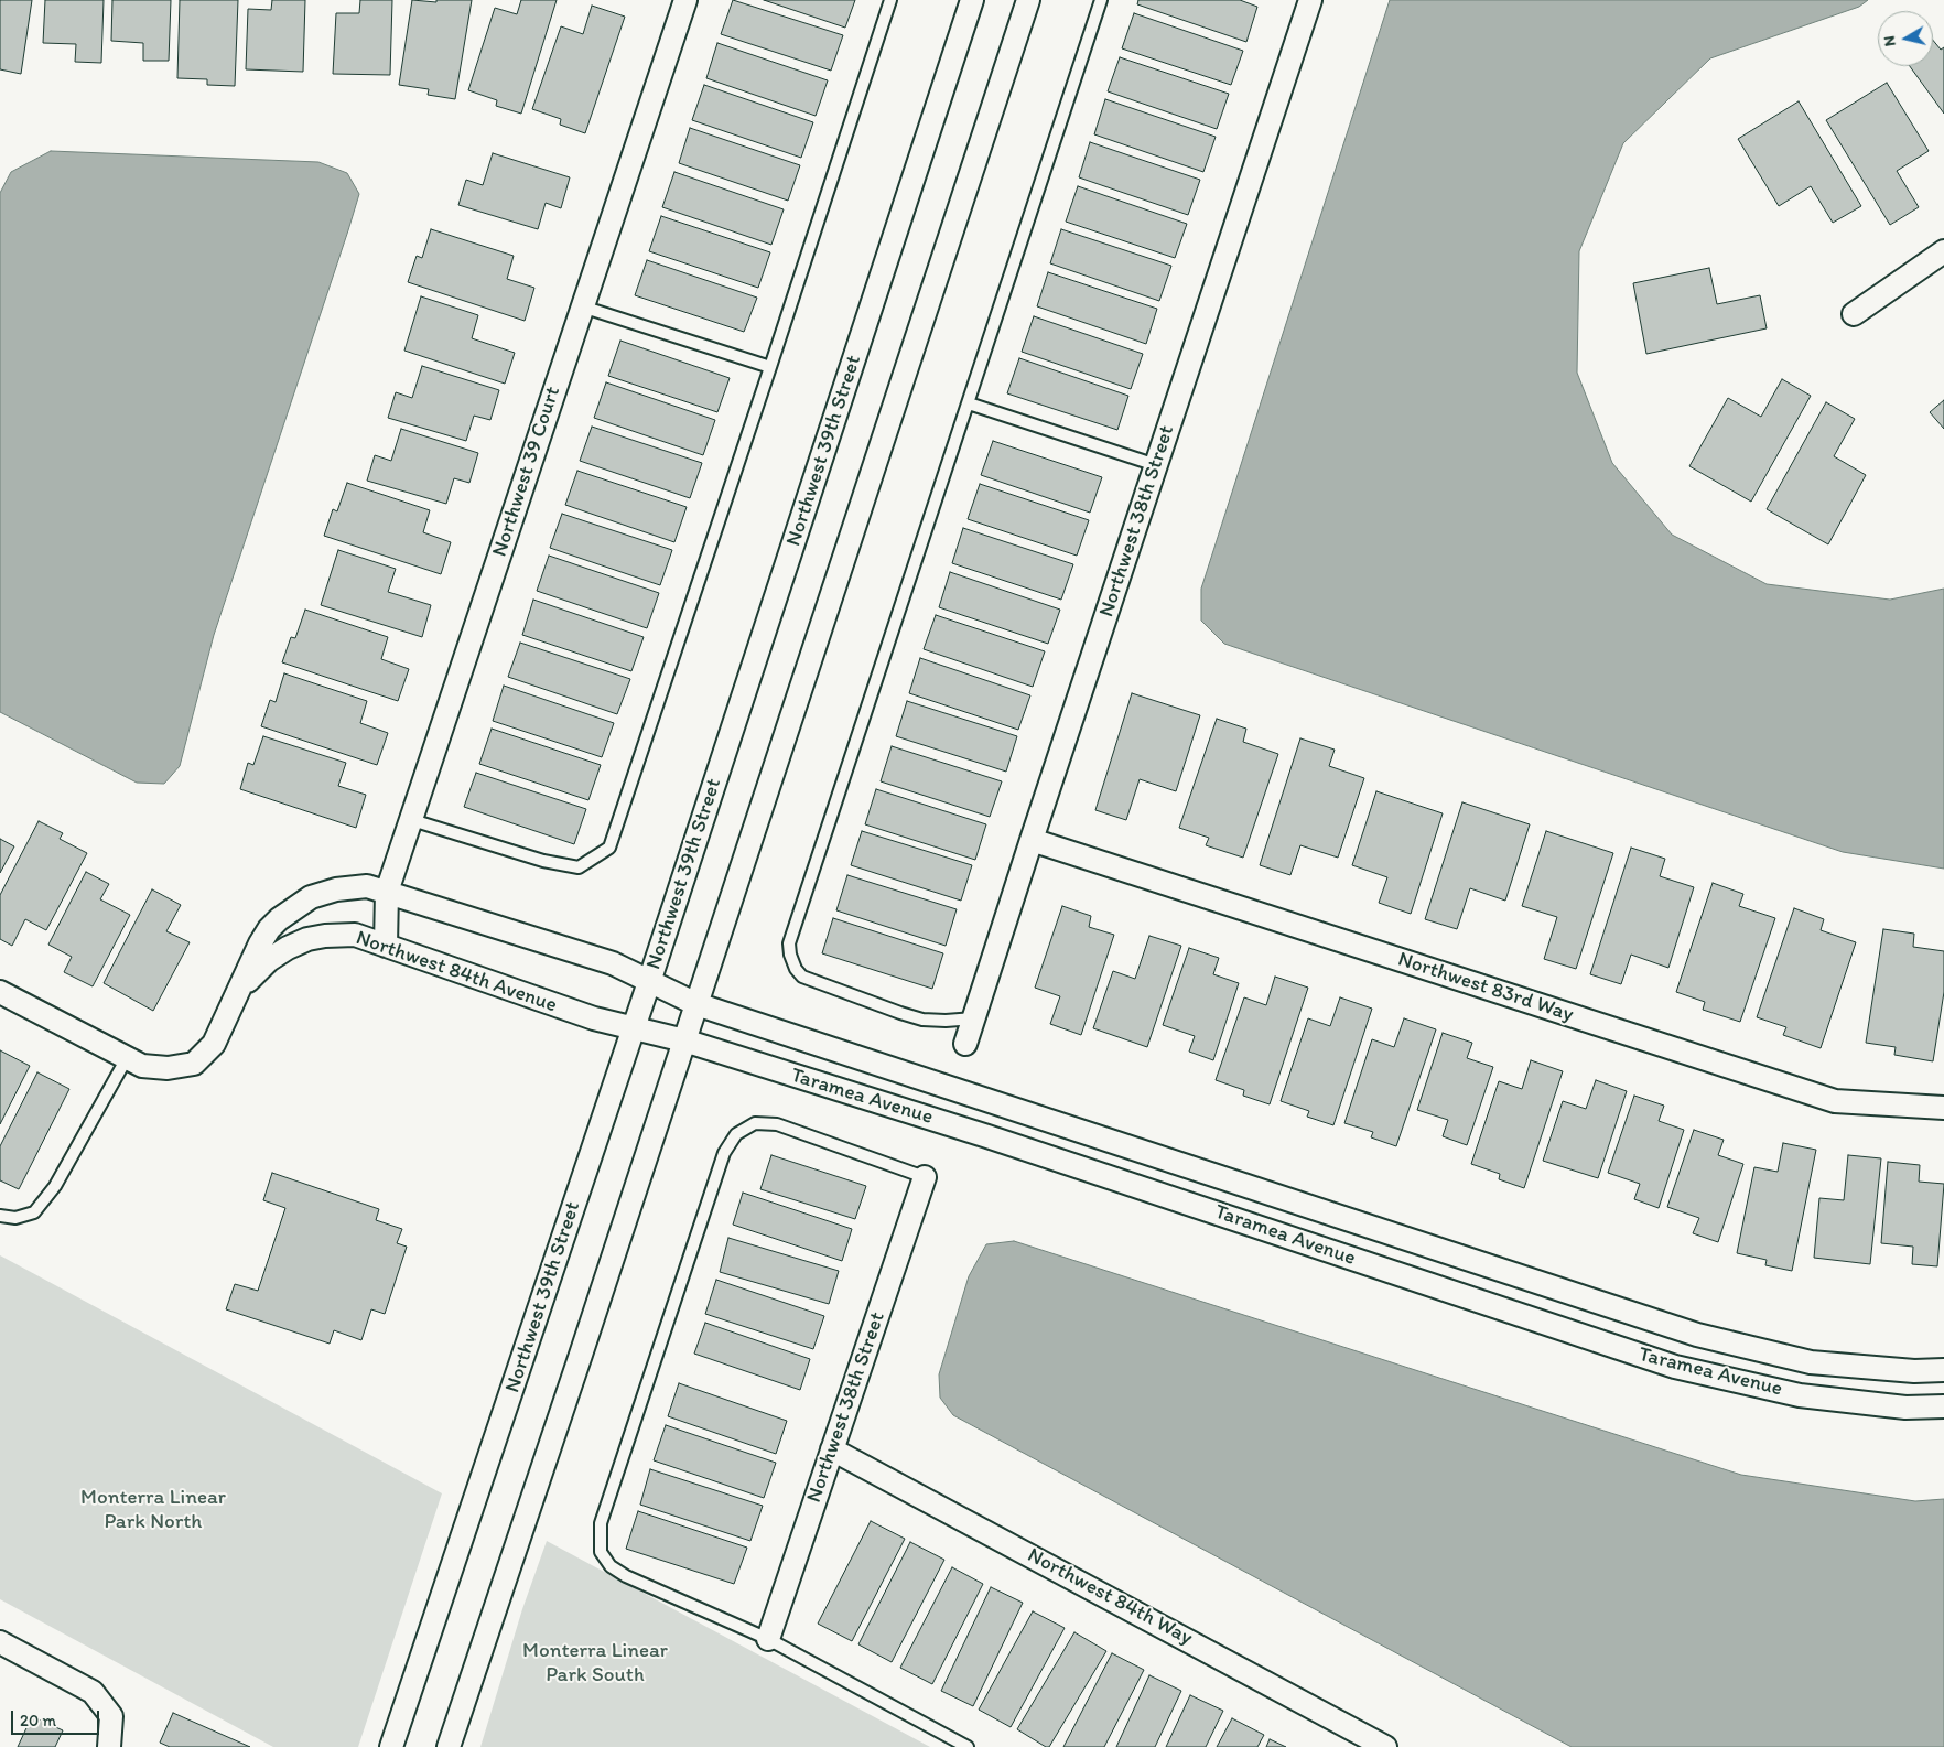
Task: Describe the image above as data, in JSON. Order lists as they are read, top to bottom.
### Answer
{
  "streets": {
    "street": [
      "Northwest 39th Street",
      "Northwest 39 Court",
      "Northwest 38th Street",
      "Northwest 84th Avenue",
      "Northwest 83rd Way",
      "Taramea Avenue",
      "Northwest 84th Way"
    ]
  },
  "crossings": [
    ["Northwest 39th Street", "Northwest 84th Avenue"],
    ["Northwest 39th Street", "Taramea Avenue"],
    ["Northwest 39 Court", "Northwest 84th Avenue"],
    ["Northwest 38th Street", "Northwest 83rd Way"],
    ["Northwest 38th Street", "Northwest 84th Way"],
    ["Northwest 84th Avenue", "Taramea Avenue"]
  ],
  "parks": ["Monterra Linear Park North", "Monterra Linear Park South"],
  "scale_bar": "20 m",
  "north": "left"
}
